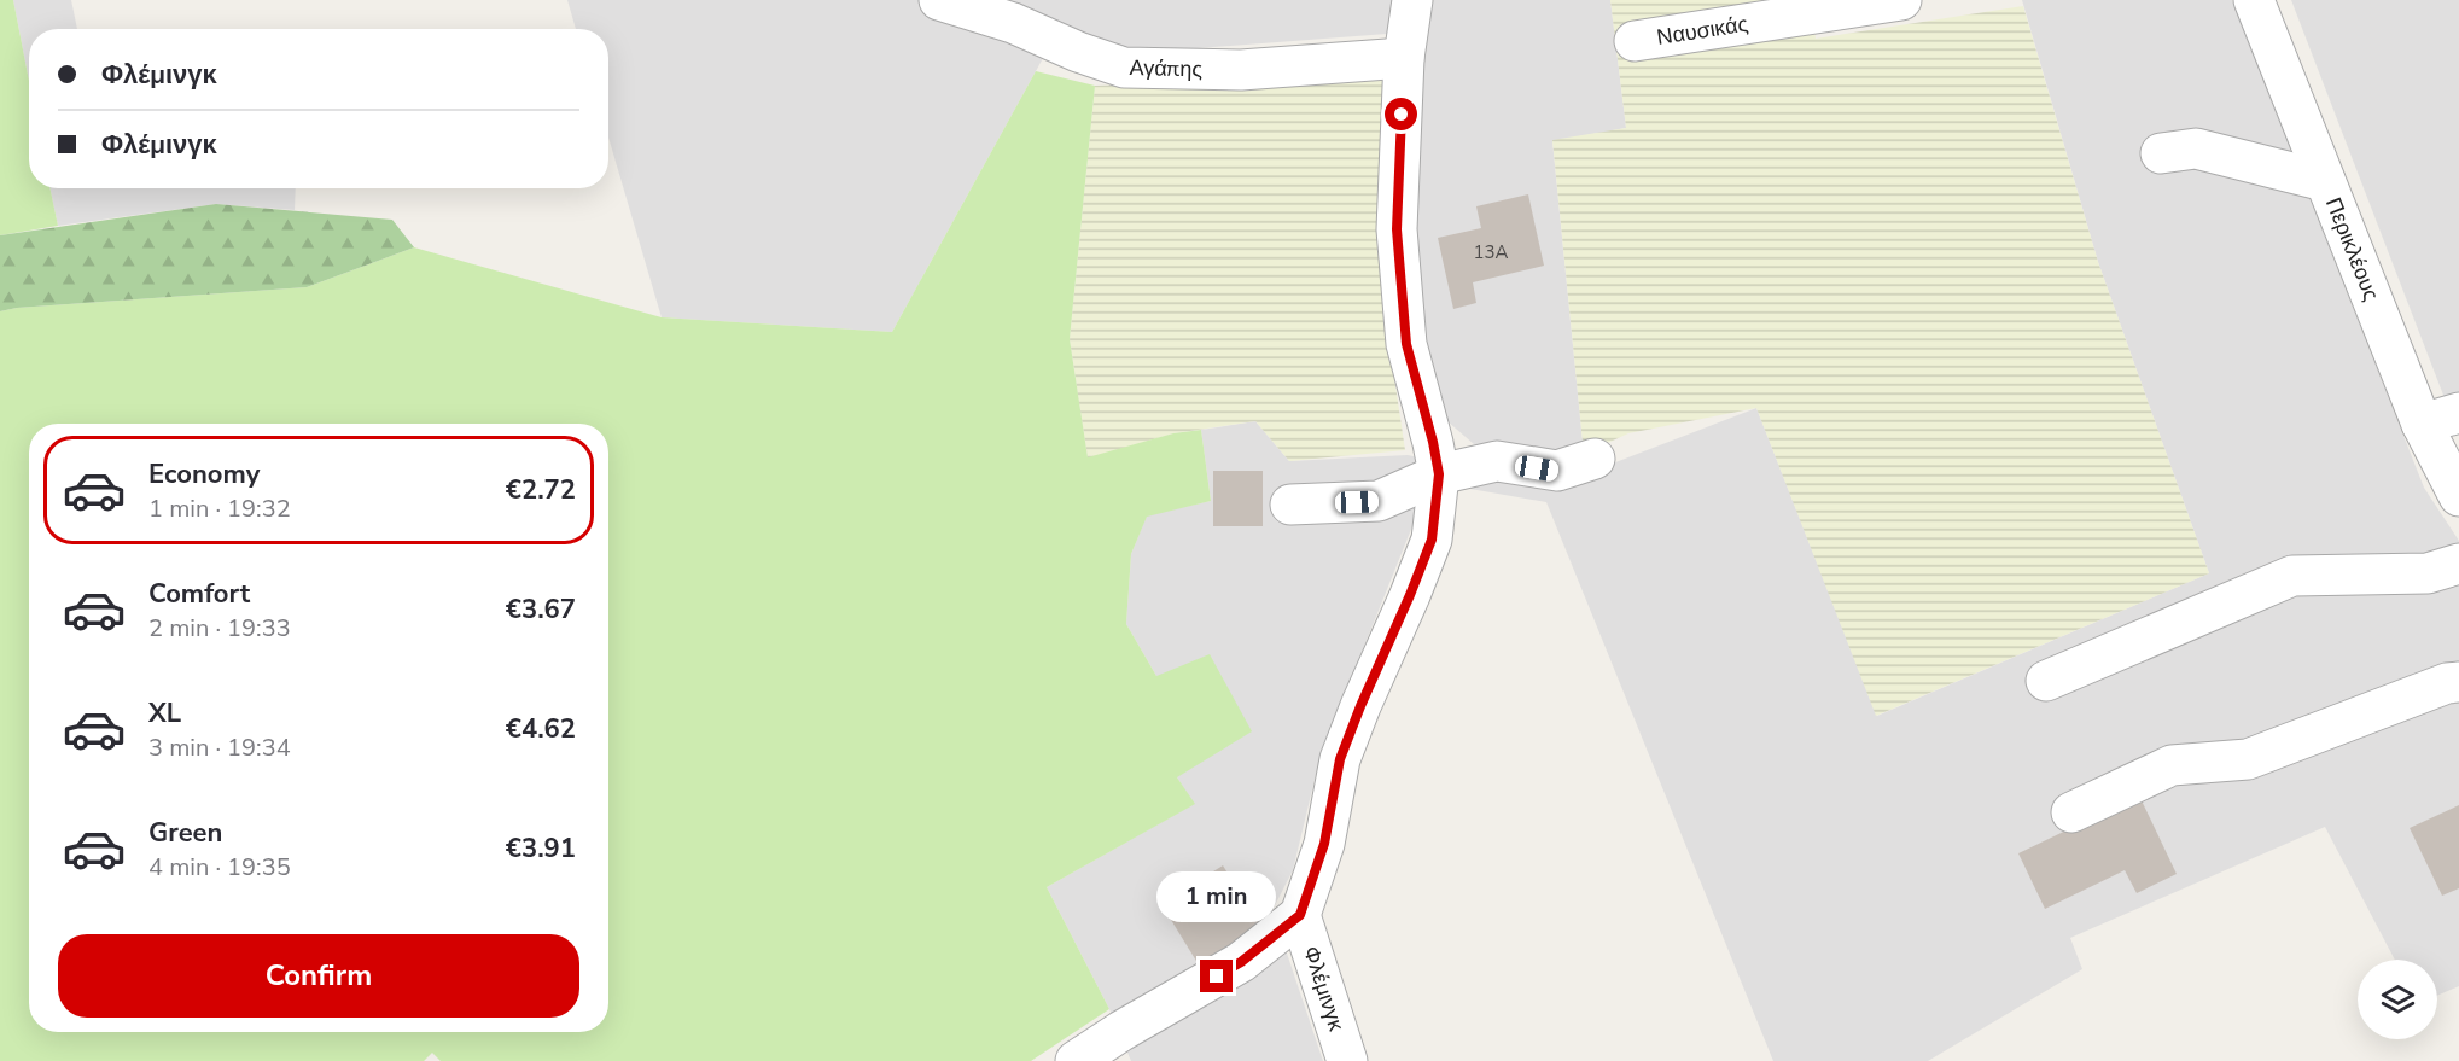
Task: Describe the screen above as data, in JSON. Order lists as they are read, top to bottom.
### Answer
{
  "streets": {
    "street": [
      "Ναυσικάς",
      "Αγάπης",
      "Περικλέους",
      "Φλέμινγκ"
    ]
  },
  "house_numbers": ["13A"],
  "page": {
    "banner": ["Φλέμινγκ", "Φλέμινγκ"],
    "list": [
      {
        "name": "Economy",
        "note": "1 min · 19:32",
        "value": "€2.72"
      },
      {
        "name": "Comfort",
        "note": "2 min · 19:33",
        "value": "€3.67"
      },
      {
        "name": "XL",
        "note": "3 min · 19:34",
        "value": "€4.62"
      },
      {
        "name": "Green",
        "note": "4 min · 19:35",
        "value": "€3.91"
      }
    ],
    "bubble": "1 min",
    "buttons": "Confirm"
  }
}
